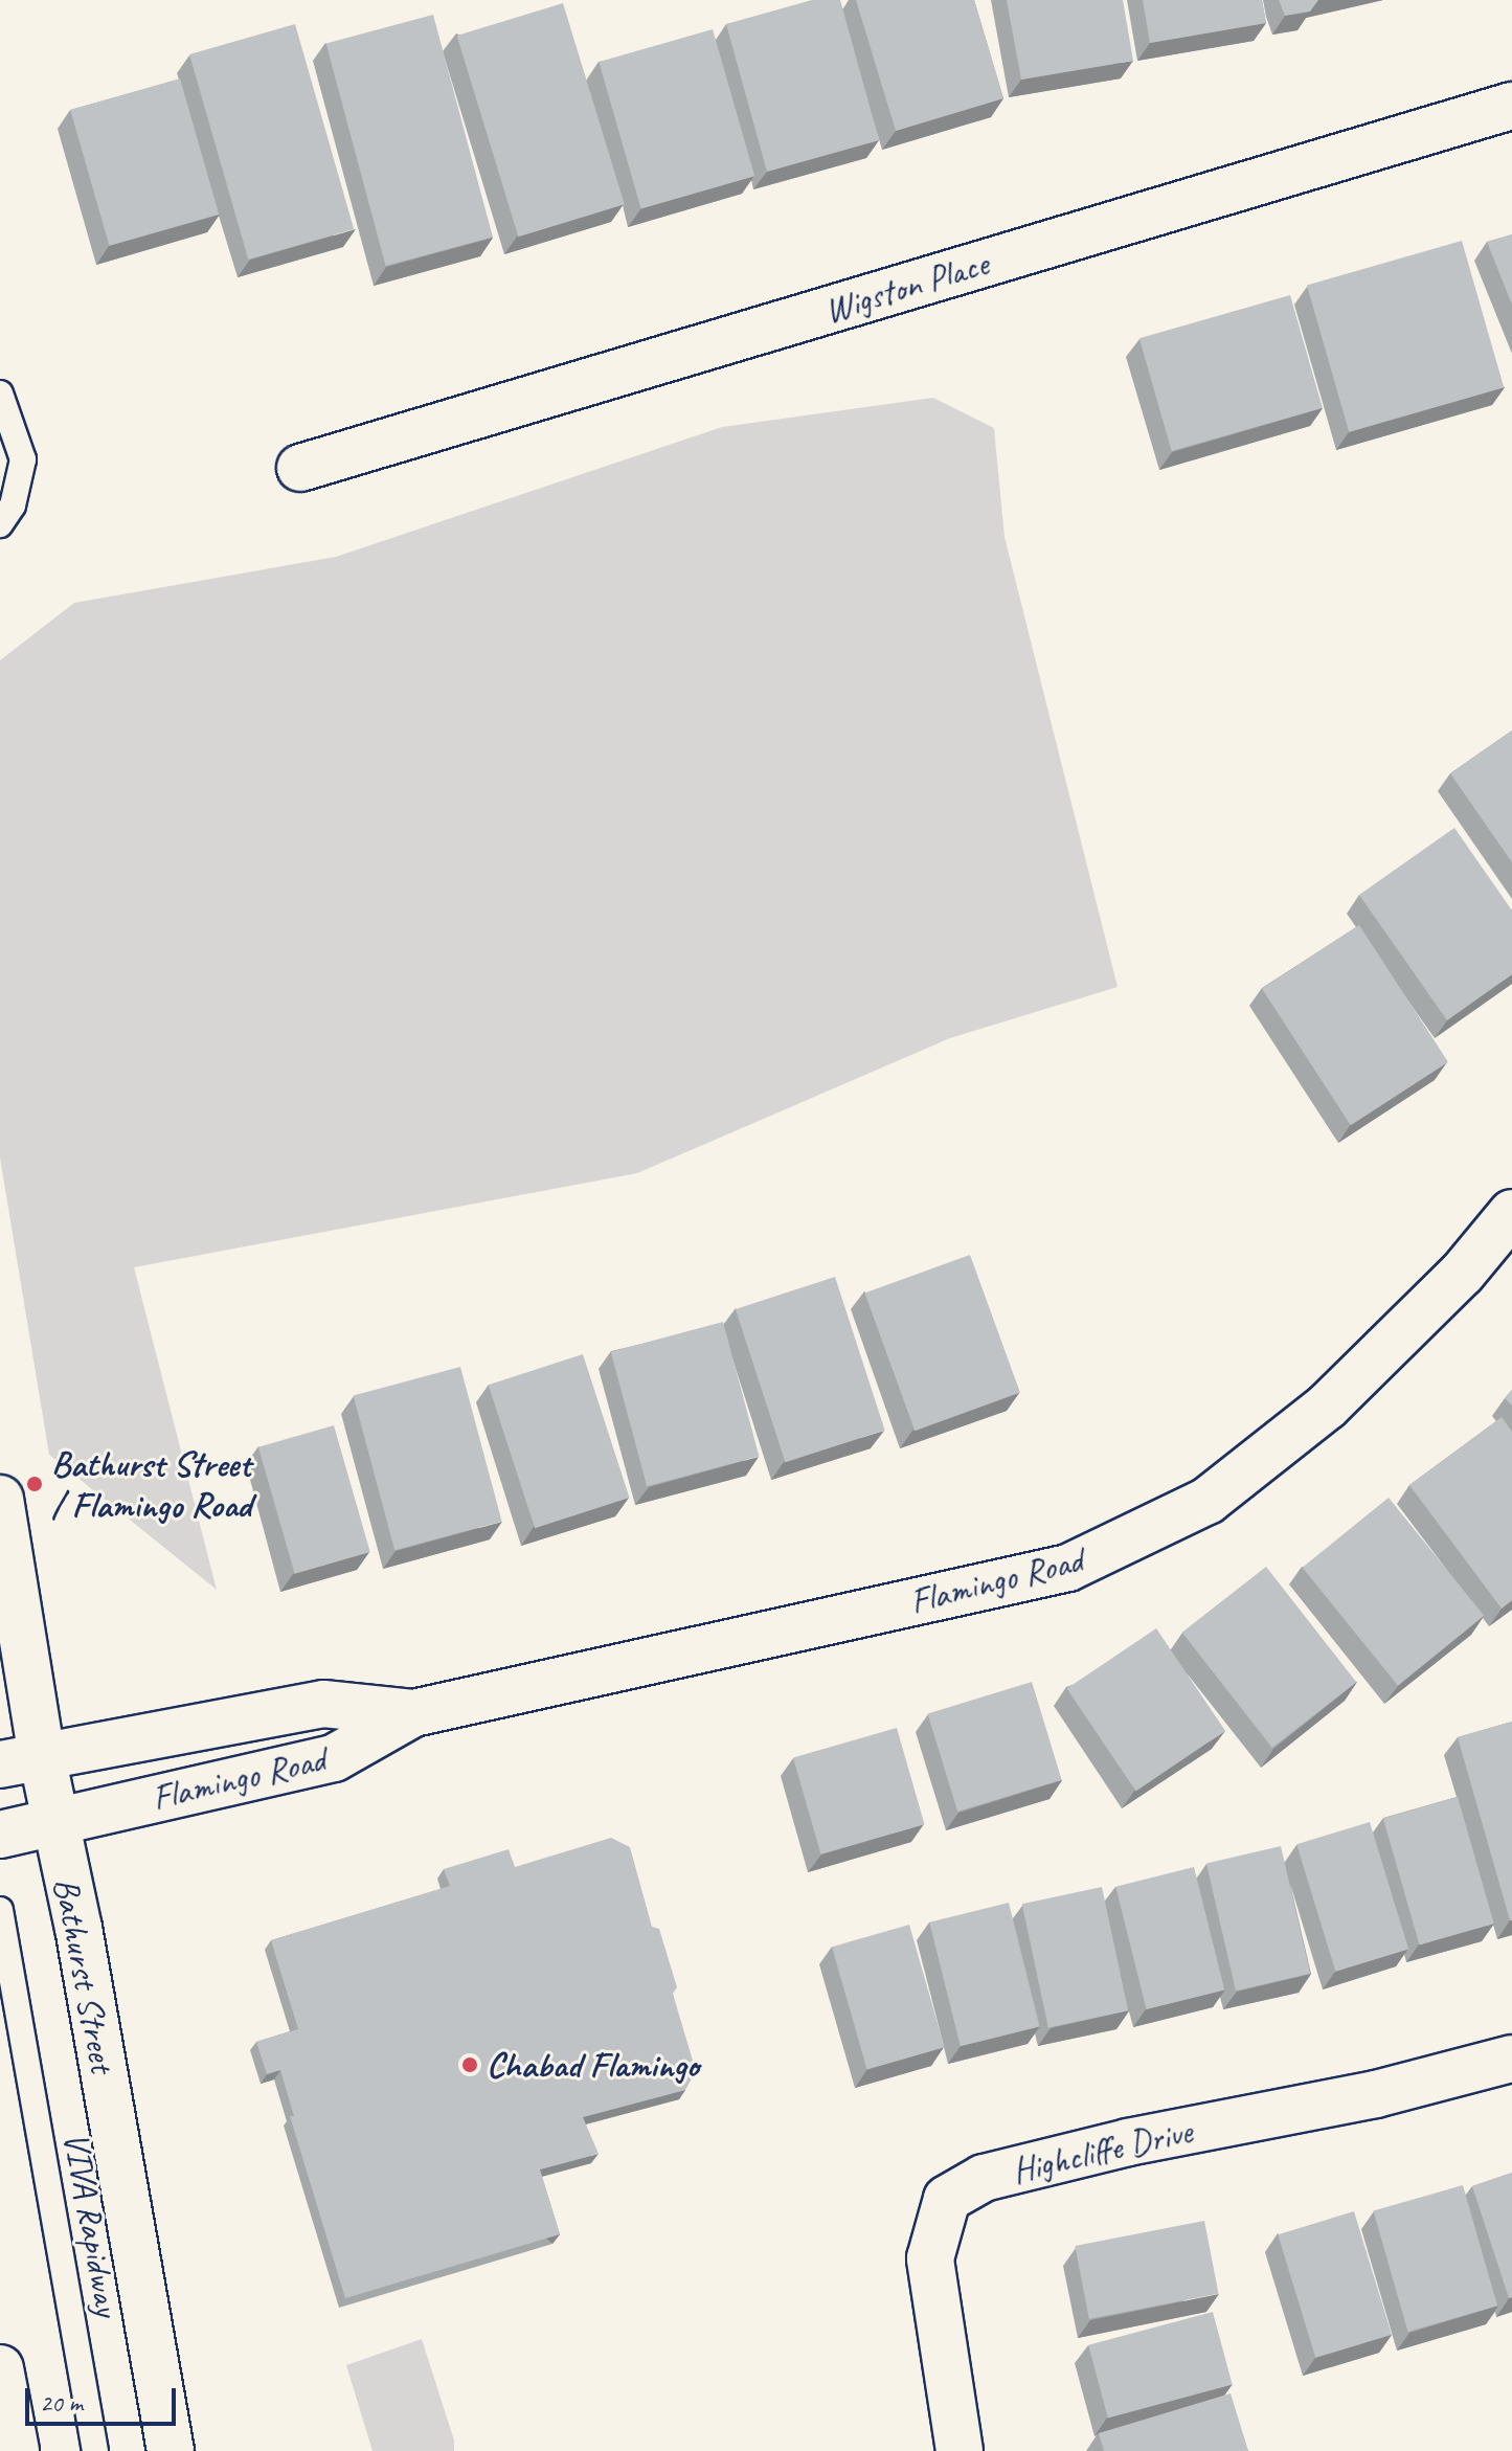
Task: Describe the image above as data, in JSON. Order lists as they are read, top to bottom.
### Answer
{
  "streets": {
    "street": [
      "Wigston Place",
      "Flamingo Road",
      "Bathurst Street",
      "Highcliffe Drive"
    ],
    "lane": ["VIVA Rapidway"]
  },
  "crossings": [
    ["Flamingo Road", "Bathurst Street"]
  ],
  "places": ["Bathurst Street / Flamingo Road", "Chabad Flamingo"],
  "scale_bar": "20 m"
}
